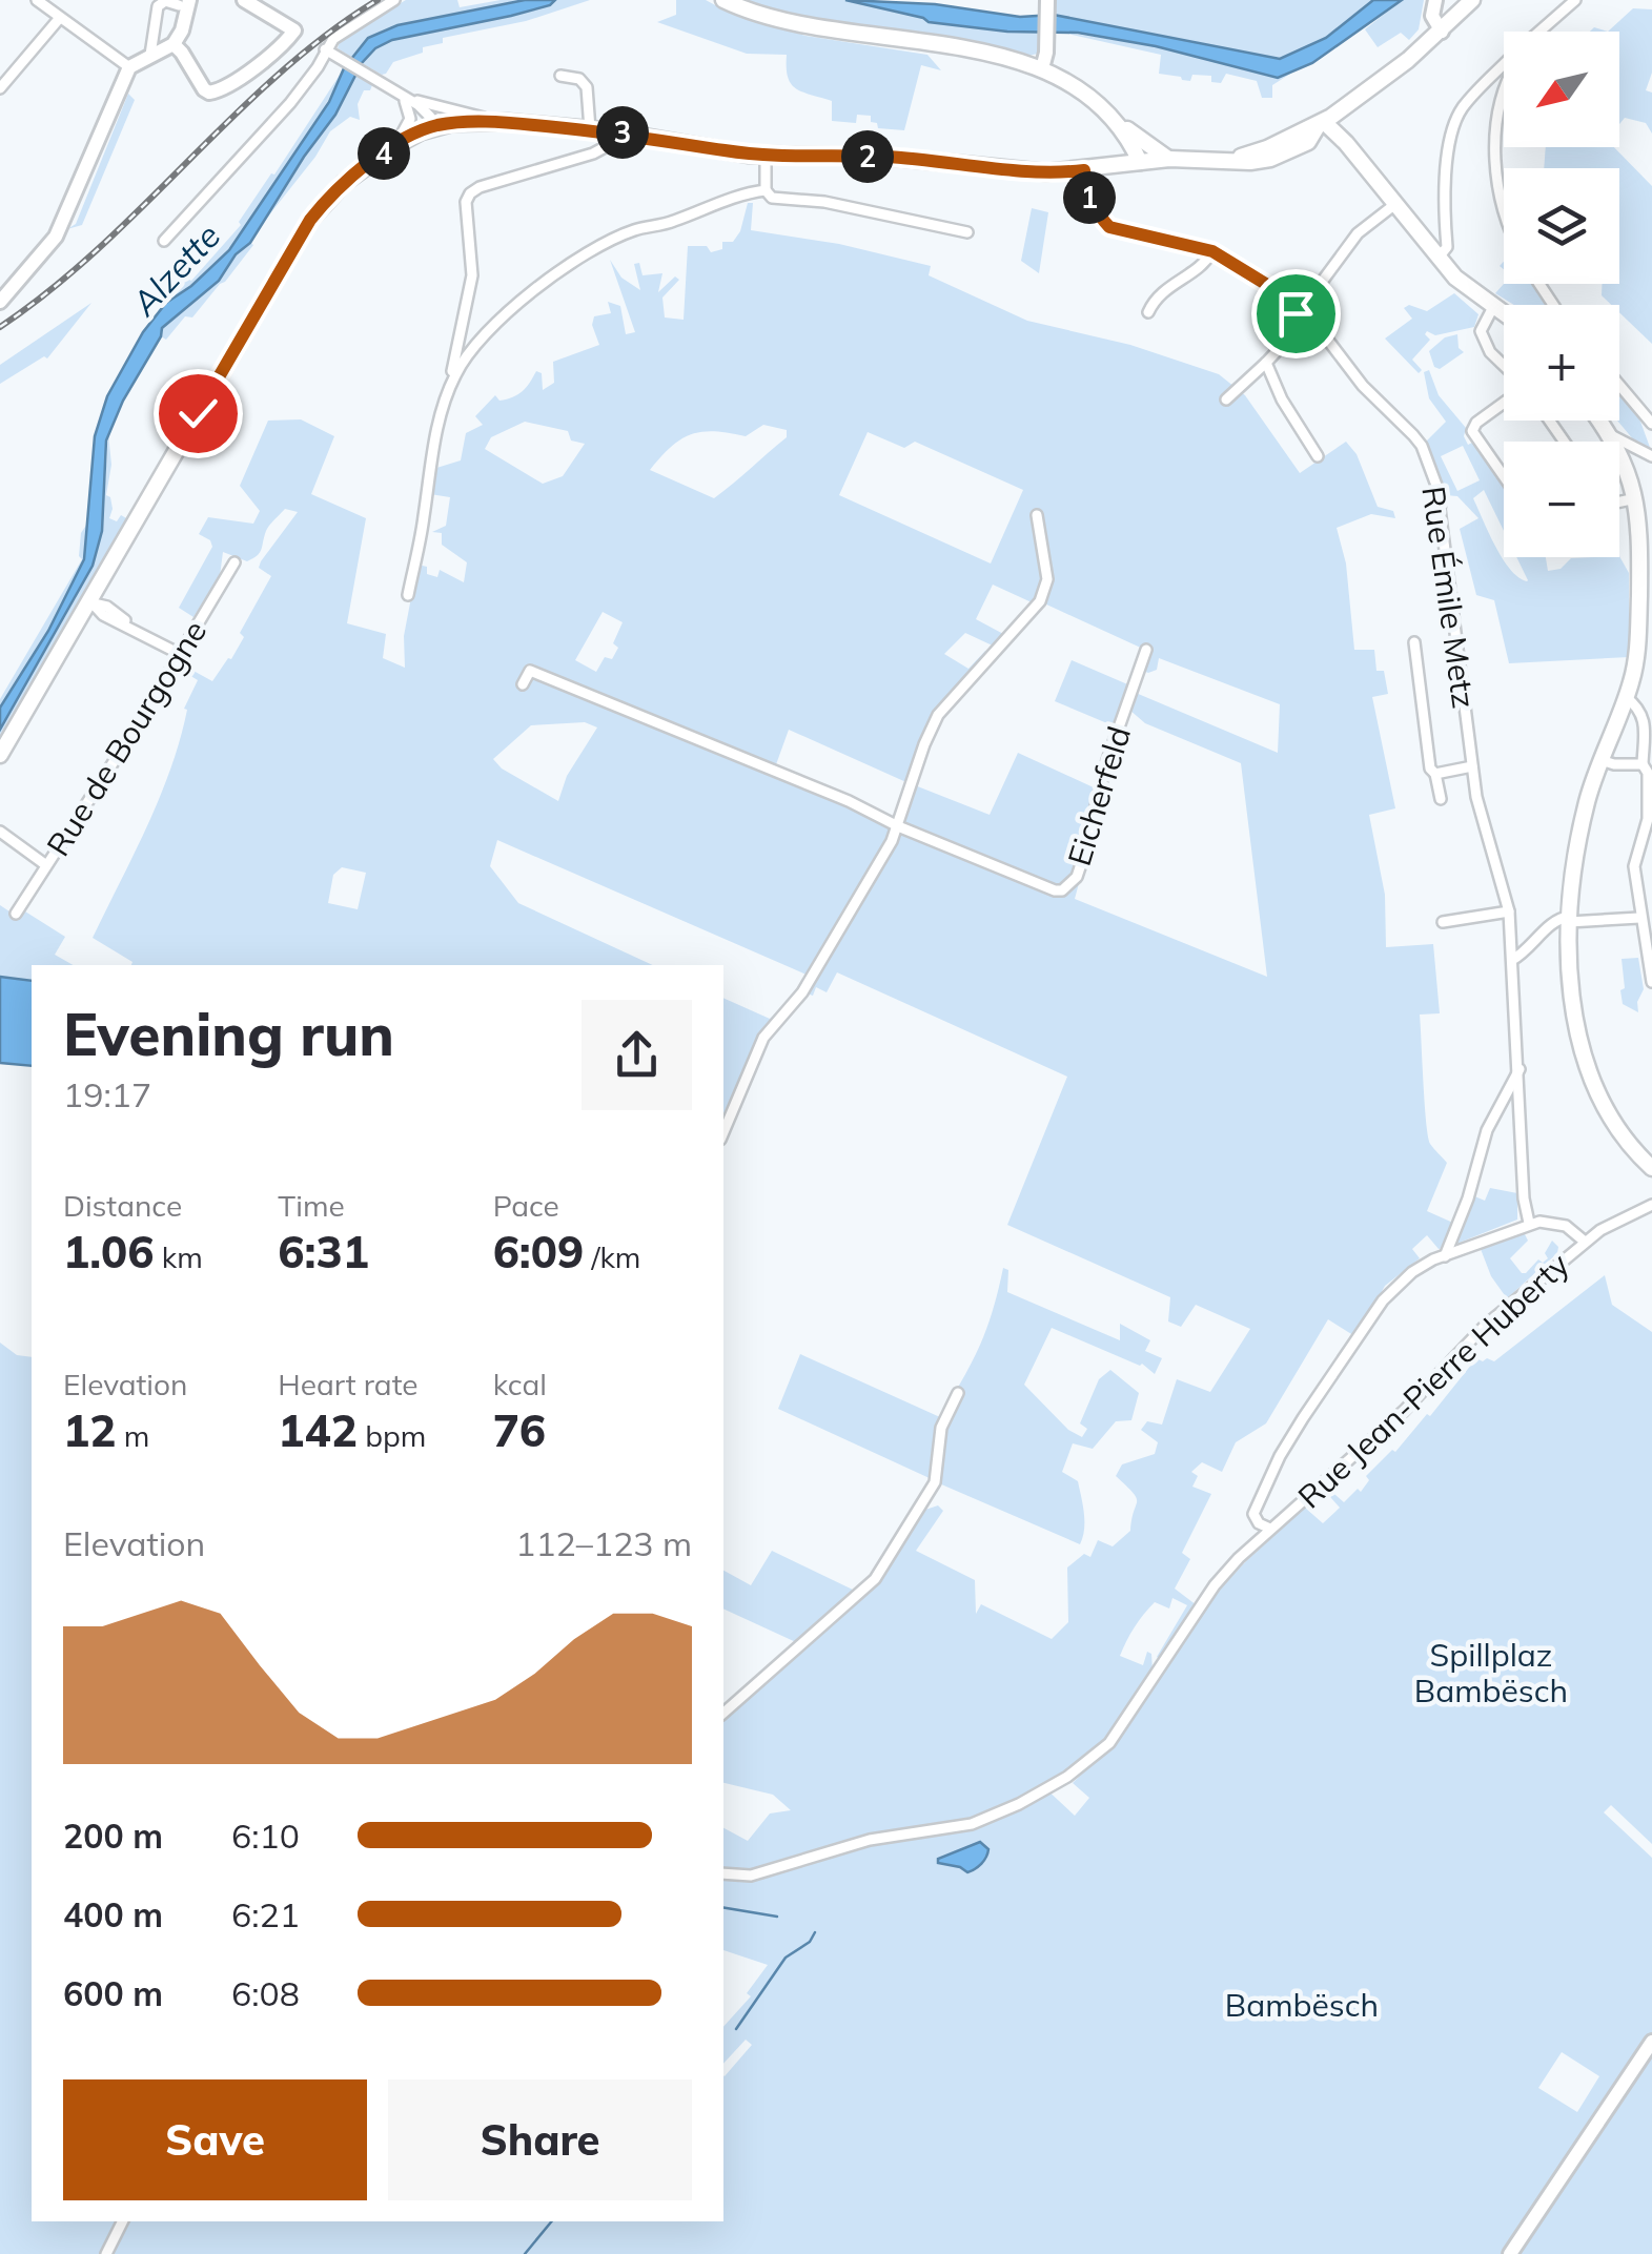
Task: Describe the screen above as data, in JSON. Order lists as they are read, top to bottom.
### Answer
{
  "streets": {
    "street": [
      "Rue Émile Metz",
      "Rue de Bourgogne",
      "Eicherfeld",
      "Rue Jean-Pierre Huberty"
    ]
  },
  "water": ["Alzette"],
  "parks": ["Spillplaz Bambësch", "Bambësch"],
  "north": "bottom left",
  "page": {
    "map_buttons": ["+", "−"],
    "pins": [
      "3",
      "4",
      "2",
      "1"
    ],
    "heading": ["Evening run", "19:17"],
    "stats": [
      ["Distance", "1.06 km"],
      ["Time", "6:31"],
      ["Pace", "6:09 /km"],
      ["Elevation", "12 m"],
      ["Heart rate", "142 bpm"],
      ["kcal", "76"]
    ],
    "chart": ["Elevation", "112–123 m"],
    "list": [
      {
        "name": "200 m",
        "note": "6:10"
      },
      {
        "name": "400 m",
        "note": "6:21"
      },
      {
        "name": "600 m",
        "note": "6:08"
      }
    ],
    "buttons": ["Save", "Share"]
  }
}
